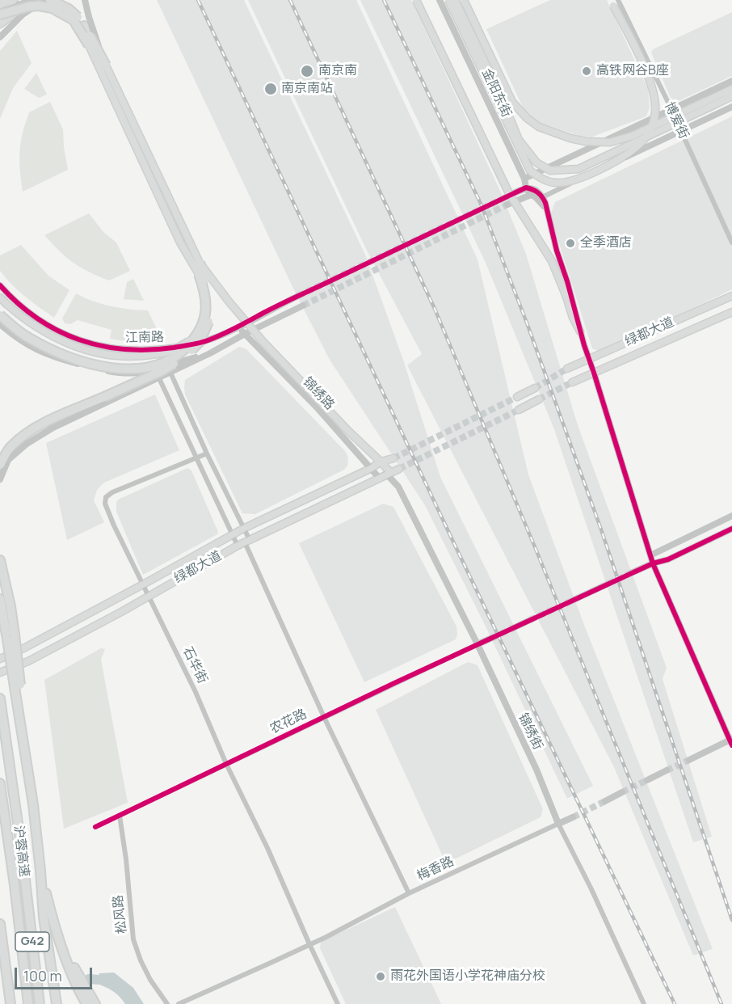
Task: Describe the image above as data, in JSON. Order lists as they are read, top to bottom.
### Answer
{
  "streets": {
    "highway": ["沪蓉高速", "G42"],
    "main road": ["绿都大道"],
    "street": [
      "金阳东街",
      "博爱街",
      "江南路",
      "锦绣路",
      "石华街",
      "农花路",
      "锦绣街",
      "梅香路",
      "松风路"
    ]
  },
  "crossings": [
    ["绿都大道", "锦绣路"],
    ["绿都大道", "石华街"],
    ["绿都大道", "锦绣街"],
    ["江南路", "锦绣路"],
    ["石华街", "农花路"],
    ["石华街", "梅香路"],
    ["农花路", "锦绣街"],
    ["农花路", "松风路"],
    ["锦绣街", "梅香路"]
  ],
  "places": [
    "南京南",
    "高铁网谷B座",
    "南京南站",
    "全季酒店",
    "雨花外国语小学花神庙分校"
  ],
  "scale_bar": "100 m"
}
